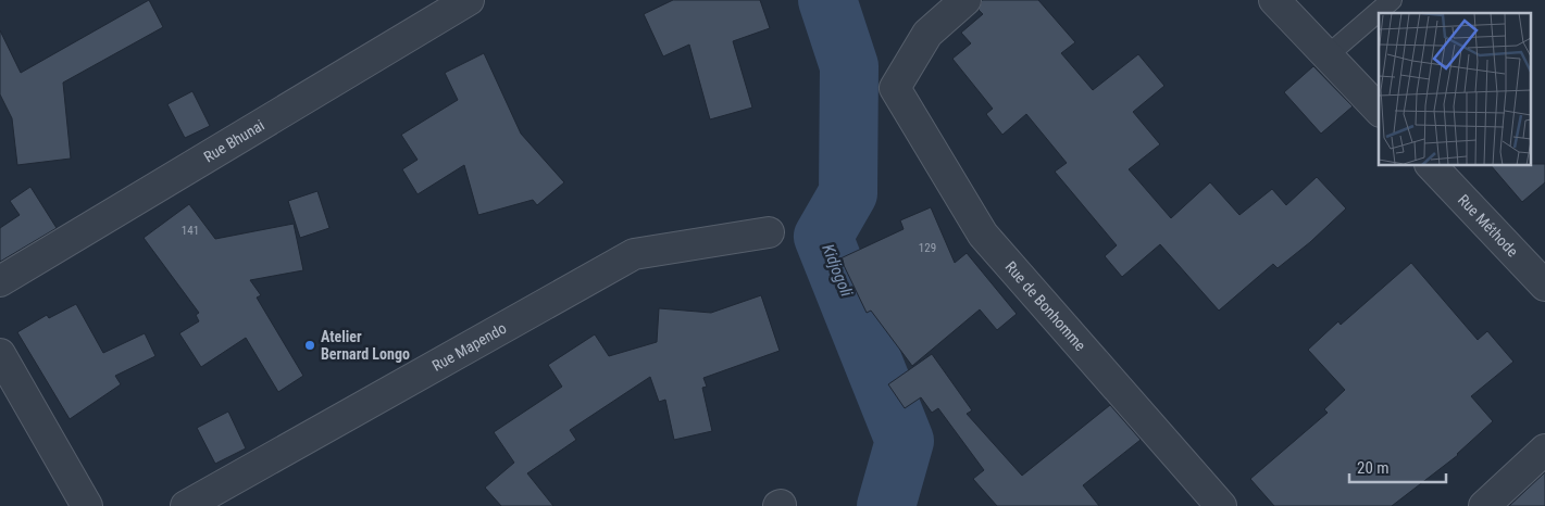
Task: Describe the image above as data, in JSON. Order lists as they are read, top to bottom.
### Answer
{
  "streets": {
    "street": [
      "Rue Bhunai",
      "Rue Méthode",
      "Rue de Bonhomme",
      "Rue Mapendo"
    ]
  },
  "water": ["Kidjogoli"],
  "places": ["Atelier Bernard Longo"],
  "house_numbers": ["141", "129"],
  "scale_bar": "20 m"
}
